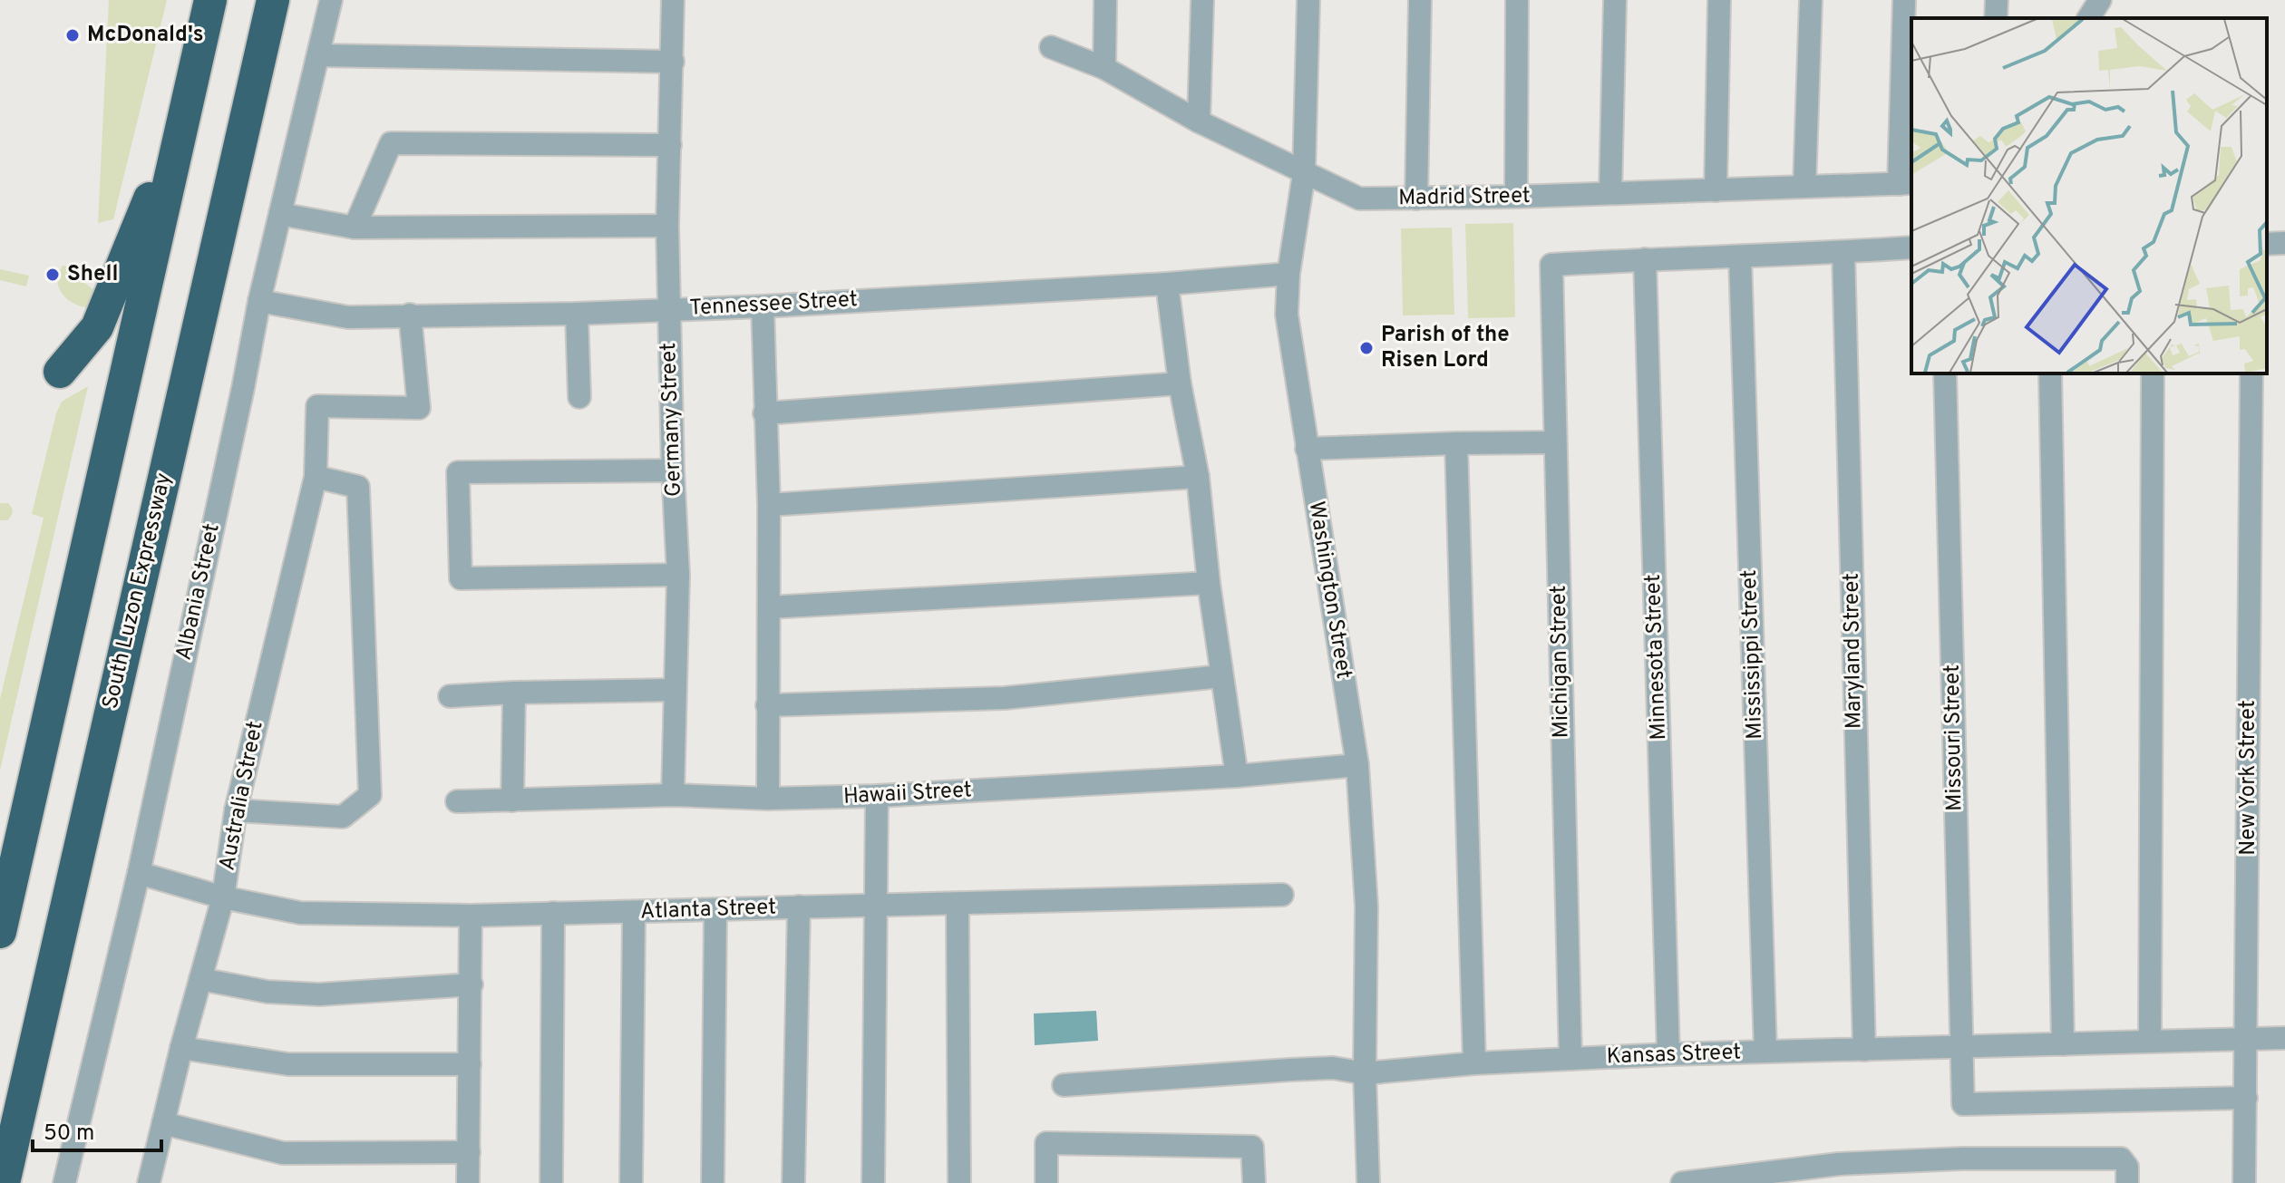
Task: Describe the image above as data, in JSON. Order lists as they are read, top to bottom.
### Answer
{
  "streets": {
    "highway": ["South Luzon Expressway"],
    "street": [
      "Madrid Street",
      "Tennessee Street",
      "Germany Street",
      "Washington Street",
      "Albania Street",
      "Maryland Street",
      "Mississippi Street",
      "Minnesota Street",
      "Michigan Street",
      "Missouri Street",
      "New York Street",
      "Hawaii Street",
      "Australia Street",
      "Atlanta Street",
      "Kansas Street"
    ]
  },
  "crossings": [
    ["Madrid Street", "Washington Street"],
    ["Tennessee Street", "Germany Street"],
    ["Tennessee Street", "Washington Street"],
    ["Tennessee Street", "Albania Street"],
    ["Tennessee Street", "Australia Street"],
    ["Germany Street", "Hawaii Street"],
    ["Washington Street", "Hawaii Street"],
    ["Washington Street", "Kansas Street"],
    ["Albania Street", "Atlanta Street"],
    ["Maryland Street", "Kansas Street"],
    ["Mississippi Street", "Kansas Street"],
    ["Minnesota Street", "Michigan Street"],
    ["Minnesota Street", "Kansas Street"],
    ["Michigan Street", "Kansas Street"],
    ["Missouri Street", "New York Street"],
    ["Missouri Street", "Kansas Street"],
    ["New York Street", "Kansas Street"],
    ["Australia Street", "Atlanta Street"]
  ],
  "places": ["McDonald's", "Shell", "Parish of the Risen Lord"],
  "scale_bar": "50 m"
}
